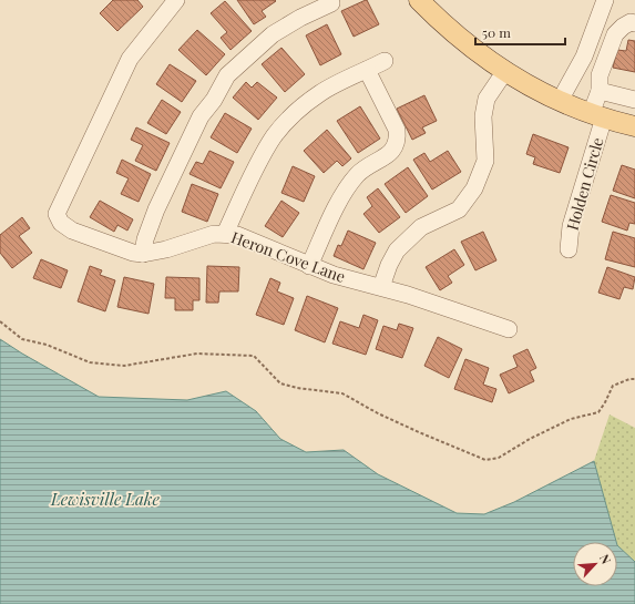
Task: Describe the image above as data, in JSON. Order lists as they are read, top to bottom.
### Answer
{
  "streets": {
    "street": ["Holden Circle", "Heron Cove Lane"]
  },
  "water": ["Lewisville Lake"],
  "scale_bar": "50 m",
  "north": "top right"
}
